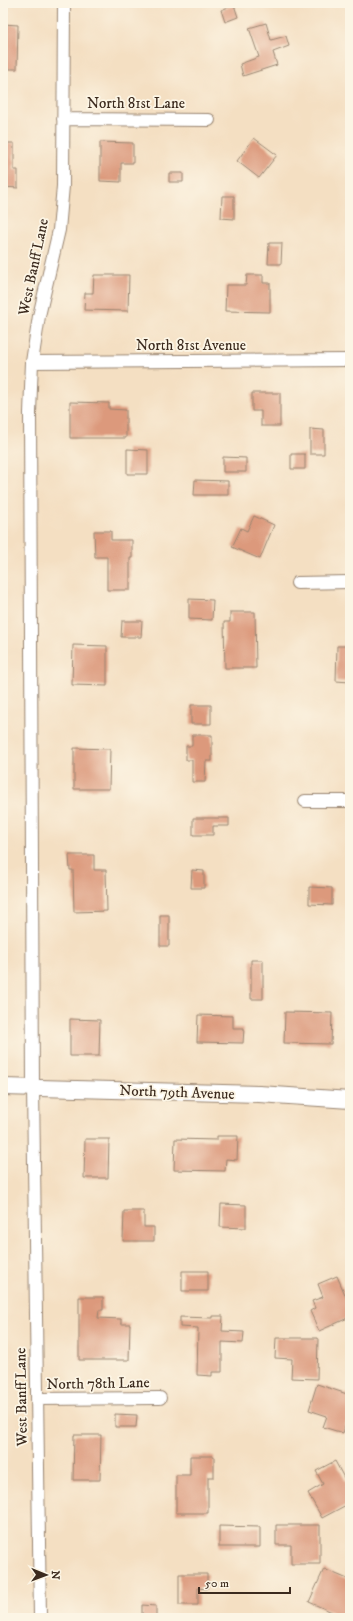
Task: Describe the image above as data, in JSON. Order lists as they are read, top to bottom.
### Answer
{
  "streets": {
    "street": [
      "North 81st Lane",
      "West Banff Lane",
      "North 81st Avenue",
      "North 79th Avenue",
      "North 78th Lane"
    ]
  },
  "crossings": [
    ["North 81st Lane", "West Banff Lane"],
    ["West Banff Lane", "North 81st Avenue"],
    ["West Banff Lane", "North 79th Avenue"],
    ["West Banff Lane", "North 78th Lane"]
  ],
  "scale_bar": "50 m",
  "north": "right"
}
